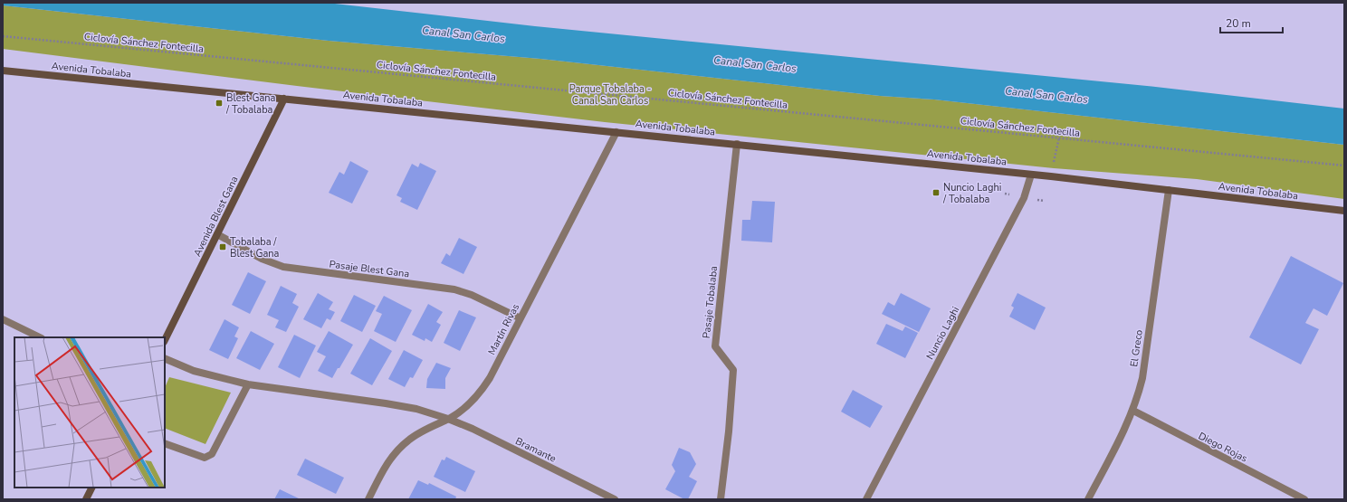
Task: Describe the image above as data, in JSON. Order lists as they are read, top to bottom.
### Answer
{
  "streets": {
    "main road": ["Avenida Tobalaba", "Avenida Blest Gana"],
    "street": [
      "Pasaje Blest Gana",
      "Pasaje Tobalaba",
      "Martín Rivas",
      "Nuncio Laghi",
      "El Greco",
      "Diego Rojas",
      "Bramante"
    ],
    "path": ["Ciclovía Sánchez Fontecilla"]
  },
  "crossings": [
    ["Avenida Tobalaba", "Avenida Blest Gana"],
    ["Avenida Tobalaba", "Pasaje Tobalaba"],
    ["Avenida Tobalaba", "Martín Rivas"],
    ["Avenida Tobalaba", "Nuncio Laghi"],
    ["Avenida Tobalaba", "El Greco"],
    ["Avenida Blest Gana", "Pasaje Blest Gana"],
    ["Pasaje Blest Gana", "Martín Rivas"],
    ["Martín Rivas", "Bramante"],
    ["El Greco", "Diego Rojas"]
  ],
  "water": ["Canal San Carlos"],
  "parks": ["Parque Tobalaba - Canal San Carlos"],
  "places": {
    "transit": ["Blest Gana / Tobalaba", "Nuncio Laghi / Tobalaba", "Tobalaba / Blest Gana"]
  },
  "scale_bar": "20 m"
}
